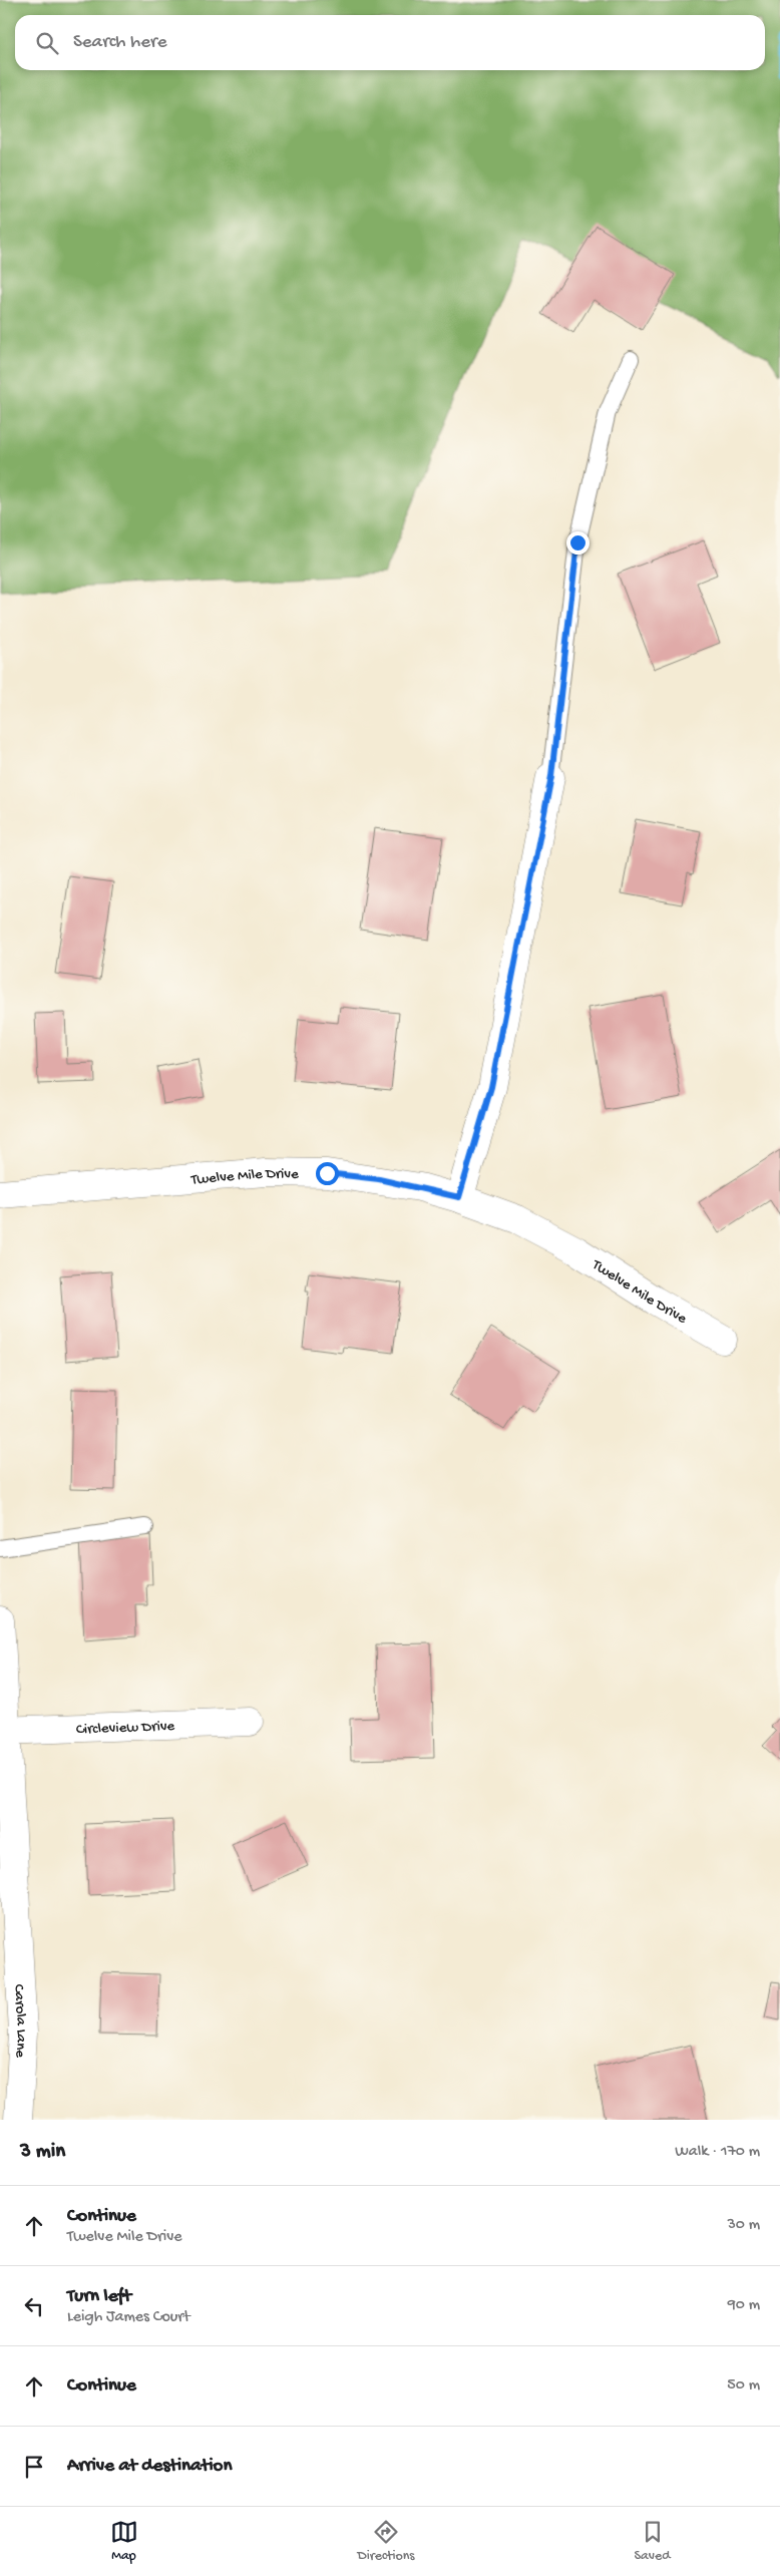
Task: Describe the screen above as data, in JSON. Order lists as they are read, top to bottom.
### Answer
{
  "streets": {
    "street": ["Twelve Mile Drive", "Circleview Drive", "Carola Lane"]
  },
  "crossings": [
    ["Circleview Drive", "Carola Lane"]
  ],
  "page": {
    "search": "Search here",
    "heading": ["3 min", "Walk · 170 m"],
    "list": [
      ["Continue", "Twelve Mile Drive", "30 m"],
      ["Turn left", "Leigh James Court", "90 m"],
      ["Continue", "50 m"],
      "Arrive at destination"
    ],
    "nav": ["Map", "Directions", "Saved"]
  }
}
